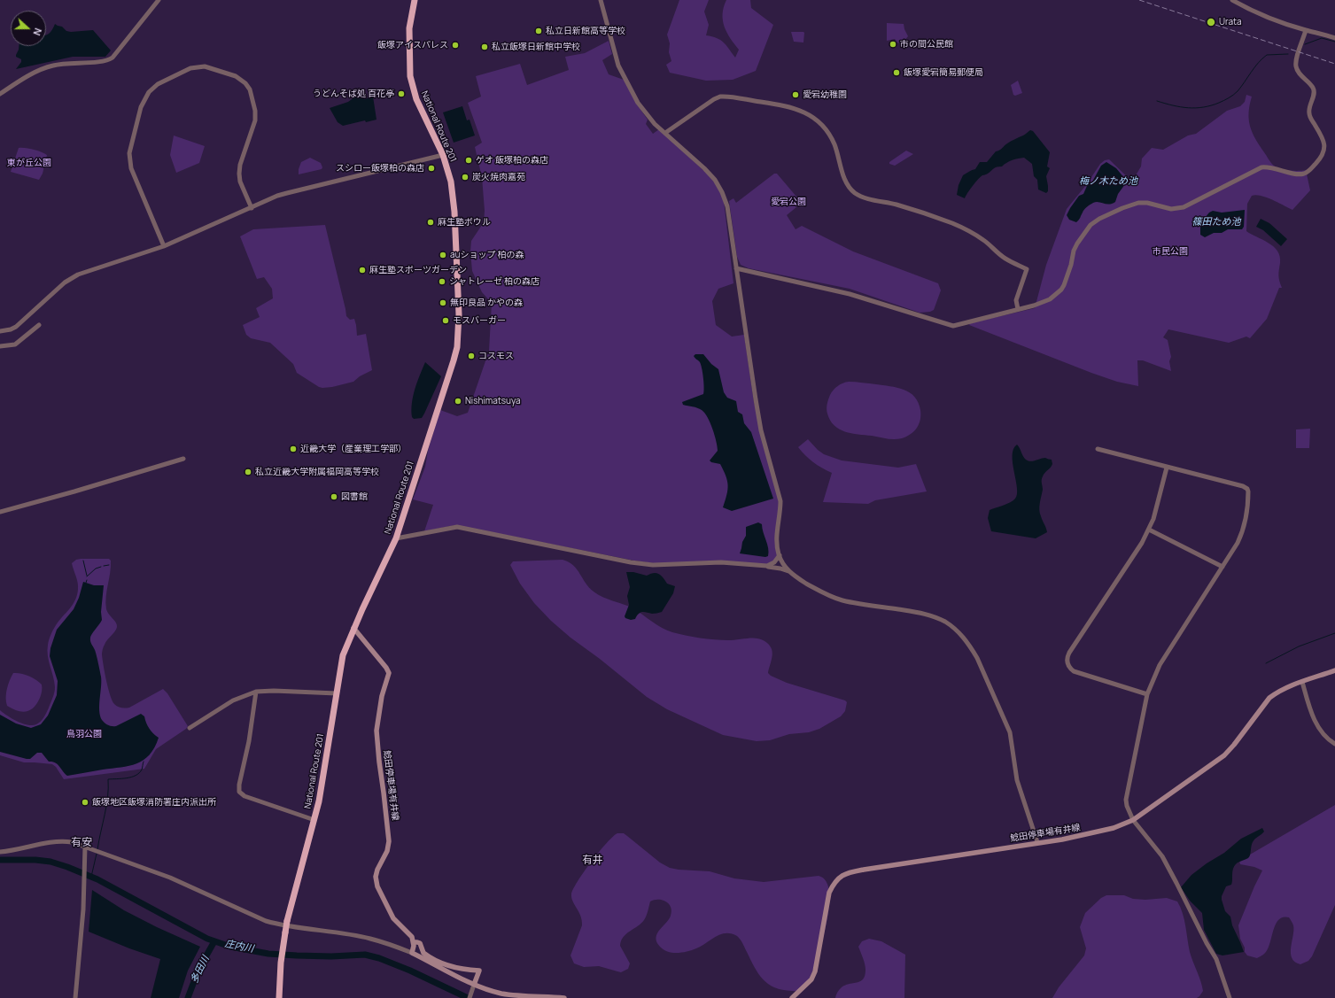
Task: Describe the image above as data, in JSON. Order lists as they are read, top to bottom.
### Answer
{
  "streets": {
    "highway": ["National Route 201"],
    "main road": ["鯰田停車場有井線"]
  },
  "crossings": [
    ["National Route 201", "鯰田停車場有井線"]
  ],
  "districts": ["有安", "有井"],
  "water": [
    "梅ノ木ため池",
    "篠田ため池",
    "庄内川",
    "多田川"
  ],
  "parks": [
    "東が丘公園",
    "愛宕公園",
    "市民公園",
    "鳥羽公園"
  ],
  "places": [
    "Urata",
    "私立日新館高等学校",
    "市の間公民館",
    "飯塚アイスパレス",
    "私立飯塚日新館中学校",
    "飯塚愛宕簡易郵便局",
    "うどんそば処 百花亭",
    "愛宕幼稚園",
    "ゲオ 飯塚柏の森店",
    "スシロー飯塚柏の森店",
    "炭火焼肉嘉苑",
    "麻生塾ボウル",
    "auショップ 柏の森",
    "麻生塾スポーツガーデン",
    "シャトレーゼ 柏の森店",
    "無印良品 かやの森",
    "モスバーガー",
    "コスモス",
    "Nishimatsuya",
    "近畿大学（産業理工学部）",
    "私立近畿大学附属福岡高等学校",
    "図書館",
    "飯塚地区飯塚消防署庄内派出所"
  ],
  "north": "right"
}
